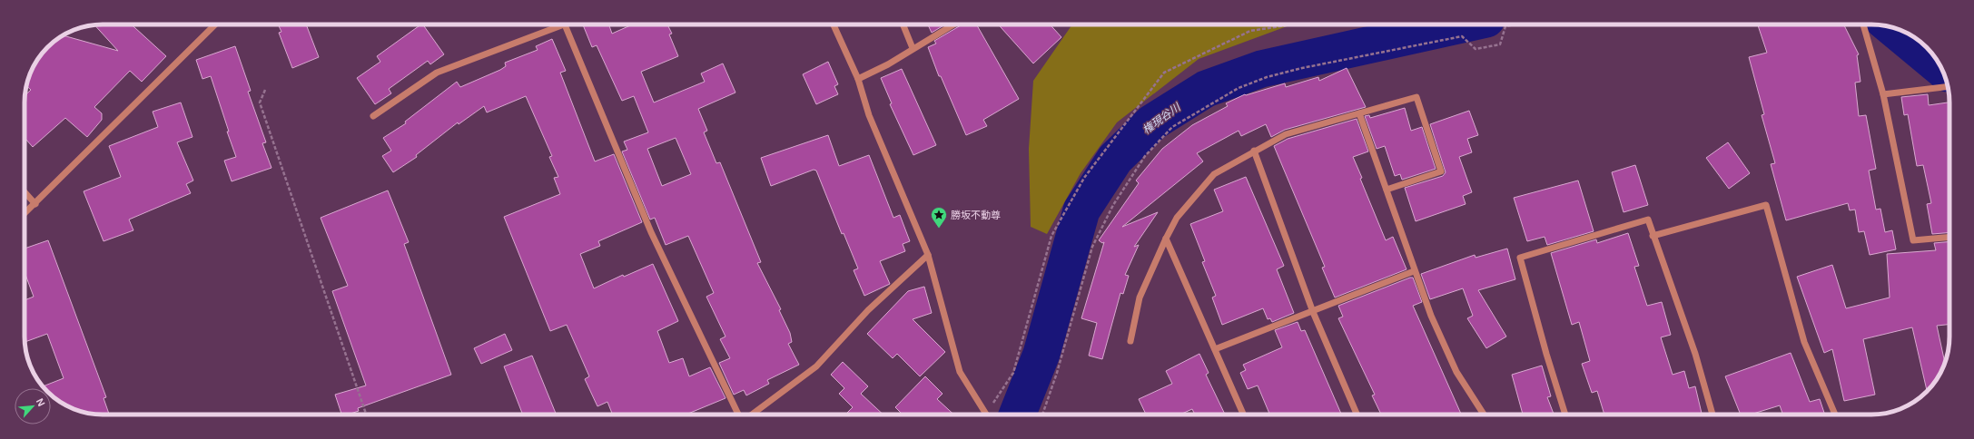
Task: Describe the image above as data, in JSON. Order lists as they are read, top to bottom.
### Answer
{
  "water": ["権現谷川"],
  "places": {
    "place": ["勝坂不動尊"]
  },
  "north": "top right"
}
